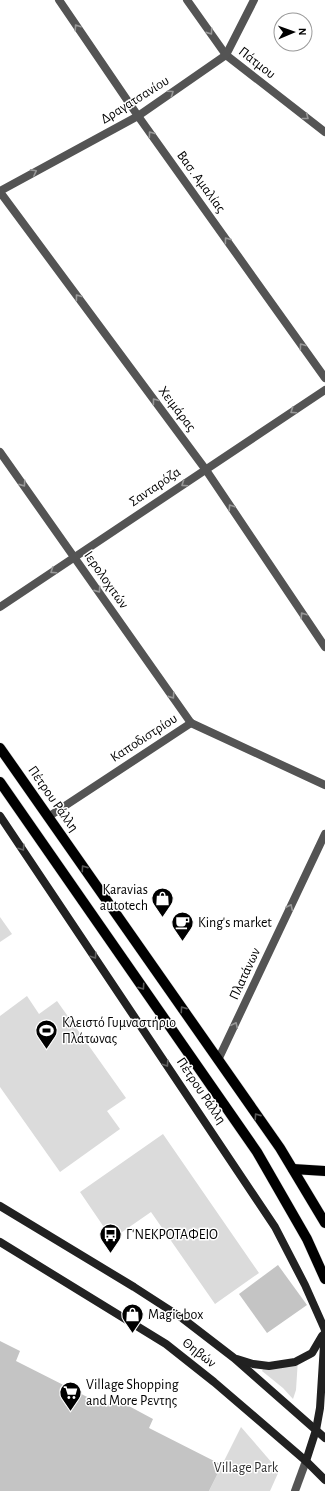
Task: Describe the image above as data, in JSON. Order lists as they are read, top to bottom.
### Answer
{
  "streets": {
    "main road": ["Πέτρου Ράλλη", "Θηβών"],
    "street": [
      "Πάτμου",
      "Δραγατσανίου",
      "Βασ. Αμαλίας",
      "Χειμάρας",
      "Σανταρόζα",
      "Ιερολοχιτών",
      "Καποδιστρίου",
      "Πλατάνων"
    ]
  },
  "crossings": [
    ["Πάτμου", "Δραγατσανίου"],
    ["Δραγατσανίου", "Βασ. Αμαλίας"],
    ["Δραγατσανίου", "Χειμάρας"],
    ["Χειμάρας", "Σανταρόζα"],
    ["Σανταρόζα", "Ιερολοχιτών"],
    ["Ιερολοχιτών", "Καποδιστρίου"],
    ["Καποδιστρίου", "Πέτρου Ράλλη"],
    ["Πέτρου Ράλλη", "Πλατάνων"]
  ],
  "one_way": [
    "Πάτμου",
    "Δραγατσανίου",
    "Βασ. Αμαλίας",
    "Χειμάρας",
    "Σανταρόζα",
    "Ιερολοχιτών",
    "Πλατάνων"
  ],
  "parks": ["Village Park"],
  "places": {
    "shop": ["Karavias autotech", "Magic box"],
    "cafe": ["King's market"],
    "sports": ["Κλειστό Γυμναστήριο Πλάτωνας"],
    "bus stop": ["Γ'ΝΕΚΡΟΤΑΦΕΙΟ"],
    "supermarket": ["Village Shopping and More Ρεντης"]
  },
  "north": "right"
}
